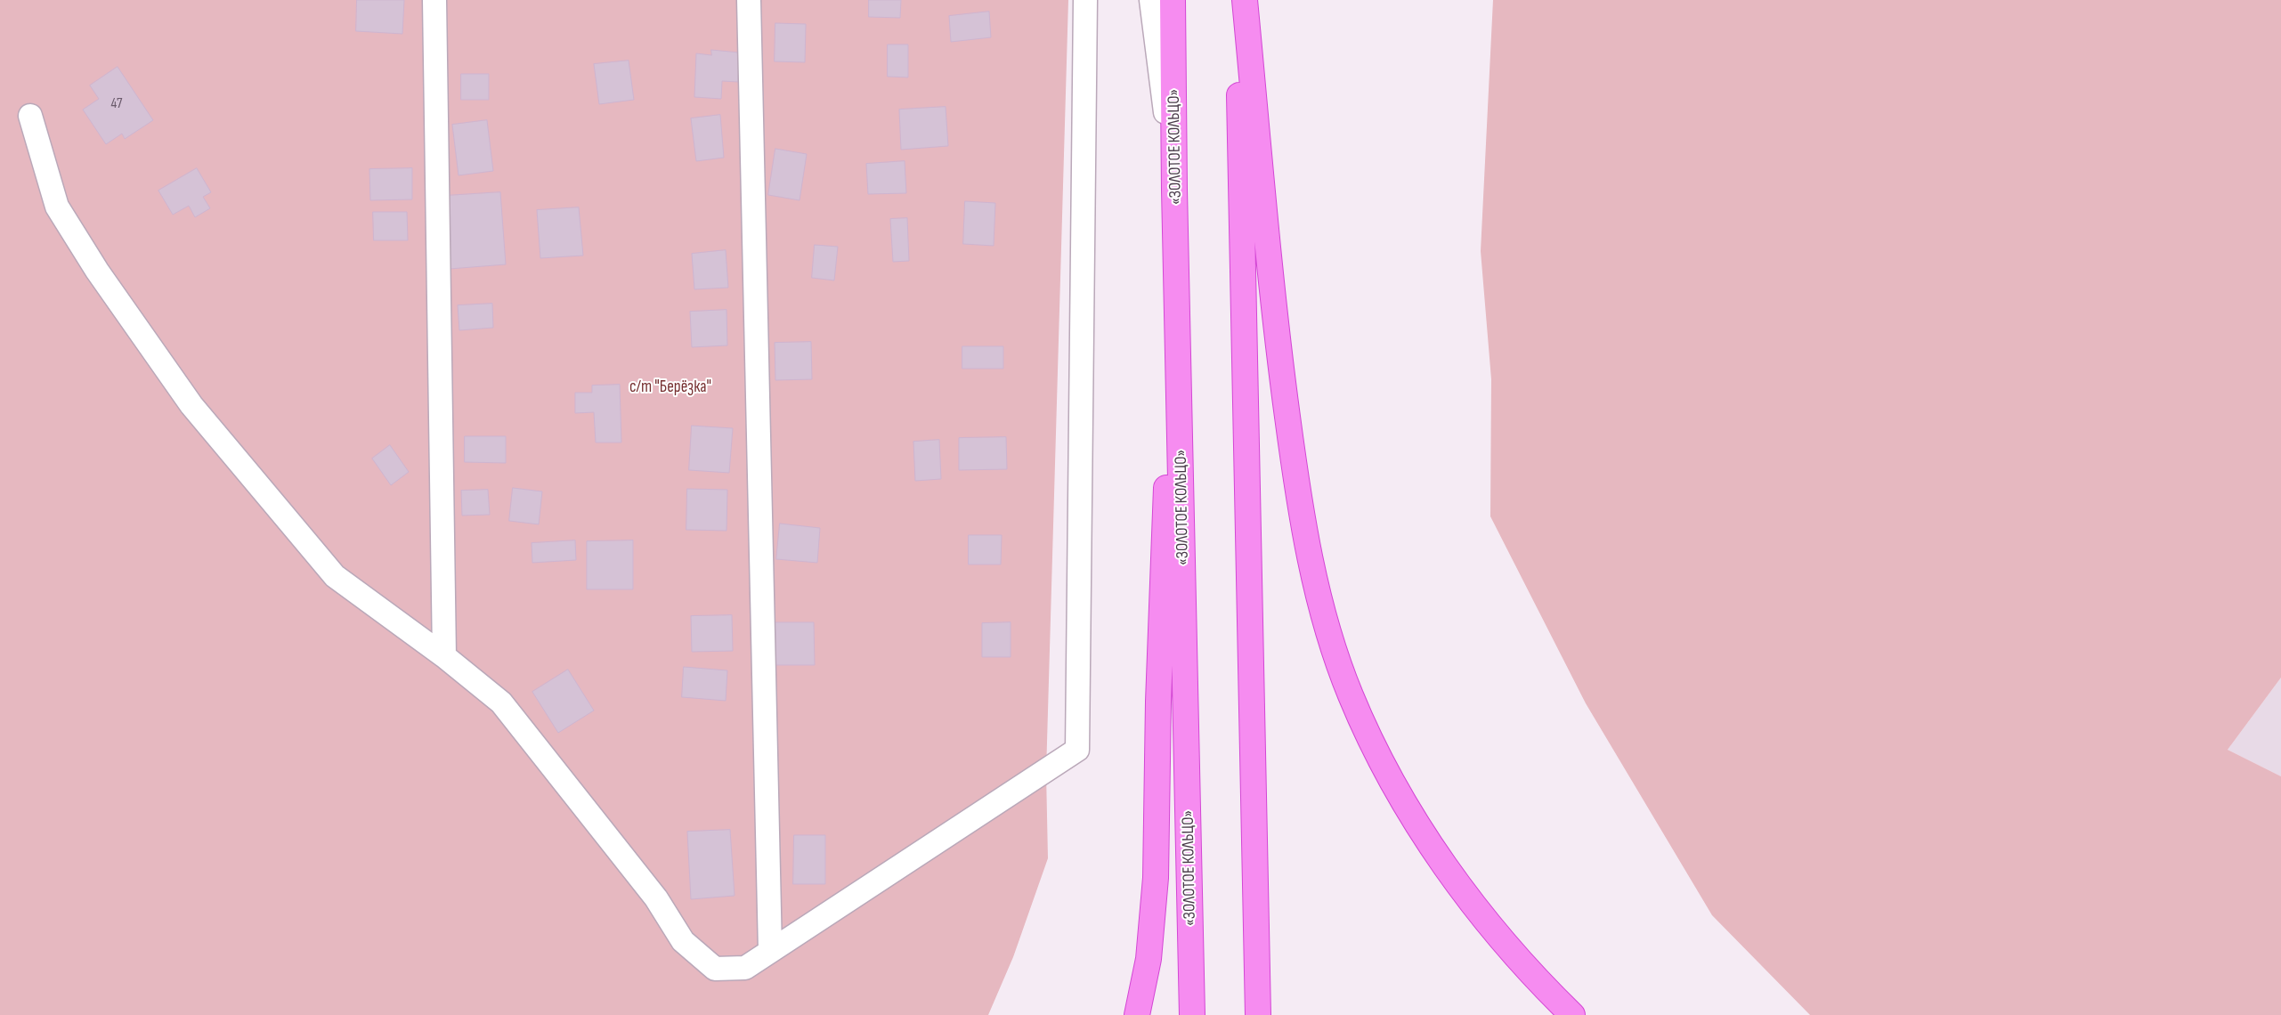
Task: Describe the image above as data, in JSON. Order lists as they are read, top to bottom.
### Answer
{
  "streets": {
    "highway": ["«ЗОЛОТОЕ КОЛЬЦО»"]
  },
  "parks": ["c/т \"Берёзка\""],
  "house_numbers": ["47"]
}
